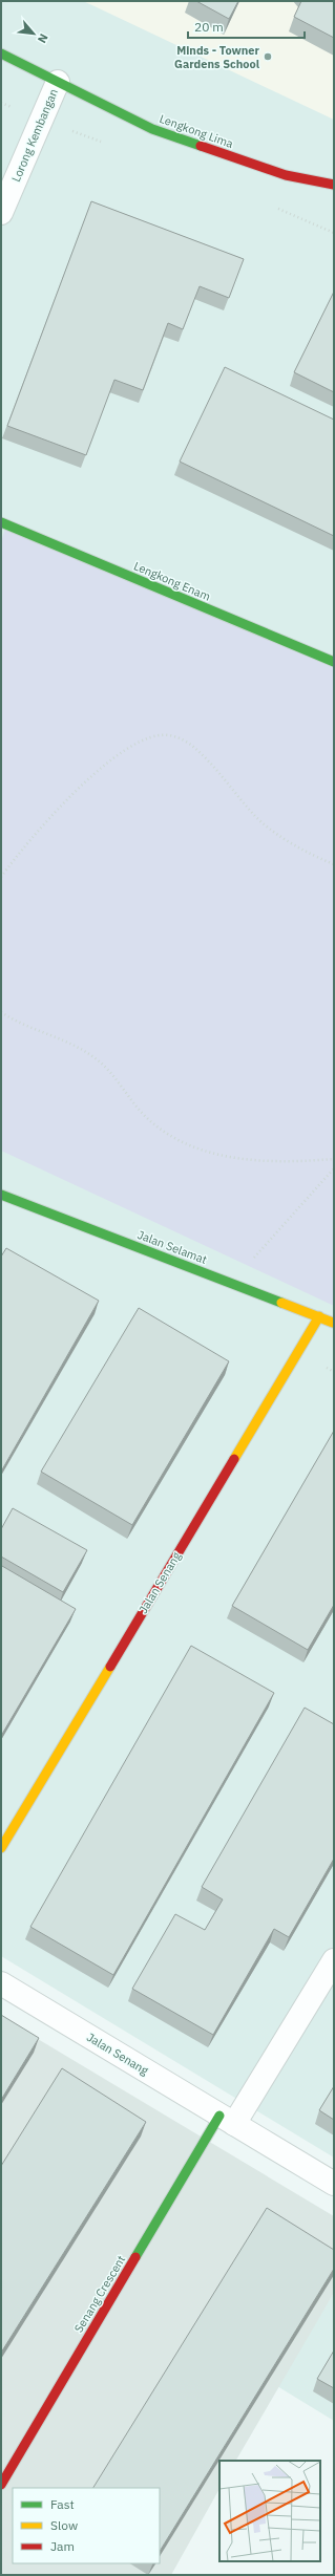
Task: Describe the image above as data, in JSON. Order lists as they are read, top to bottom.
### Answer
{
  "streets": {
    "street": [
      "Lengkong Lima",
      "Lorong Kembangan",
      "Lengkong Enam",
      "Jalan Selamat",
      "Jalan Senang",
      "Senang Crescent"
    ]
  },
  "crossings": [
    ["Lengkong Lima", "Lorong Kembangan"],
    ["Jalan Selamat", "Jalan Senang"],
    ["Jalan Senang", "Senang Crescent"]
  ],
  "places": ["Minds - Towner Gardens School"],
  "legend": ["Fast", "Slow", "Jam"],
  "scale_bar": "20 m",
  "north": "bottom right"
}
